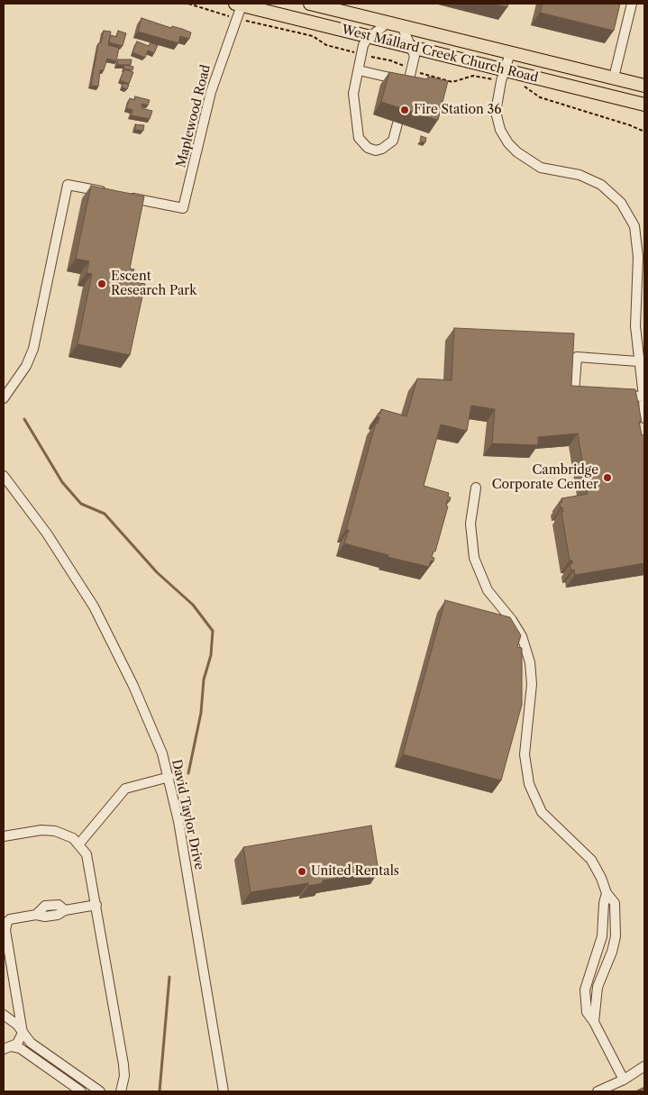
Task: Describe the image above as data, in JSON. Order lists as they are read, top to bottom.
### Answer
{
  "streets": {
    "main road": ["West Mallard Creek Church Road"],
    "street": ["Maplewood Road", "David Taylor Drive"]
  },
  "crossings": [
    ["West Mallard Creek Church Road", "Maplewood Road"]
  ],
  "places": [
    "Fire Station 36",
    "Escent Research Park",
    "Cambridge Corporate Center",
    "United Rentals"
  ]
}
